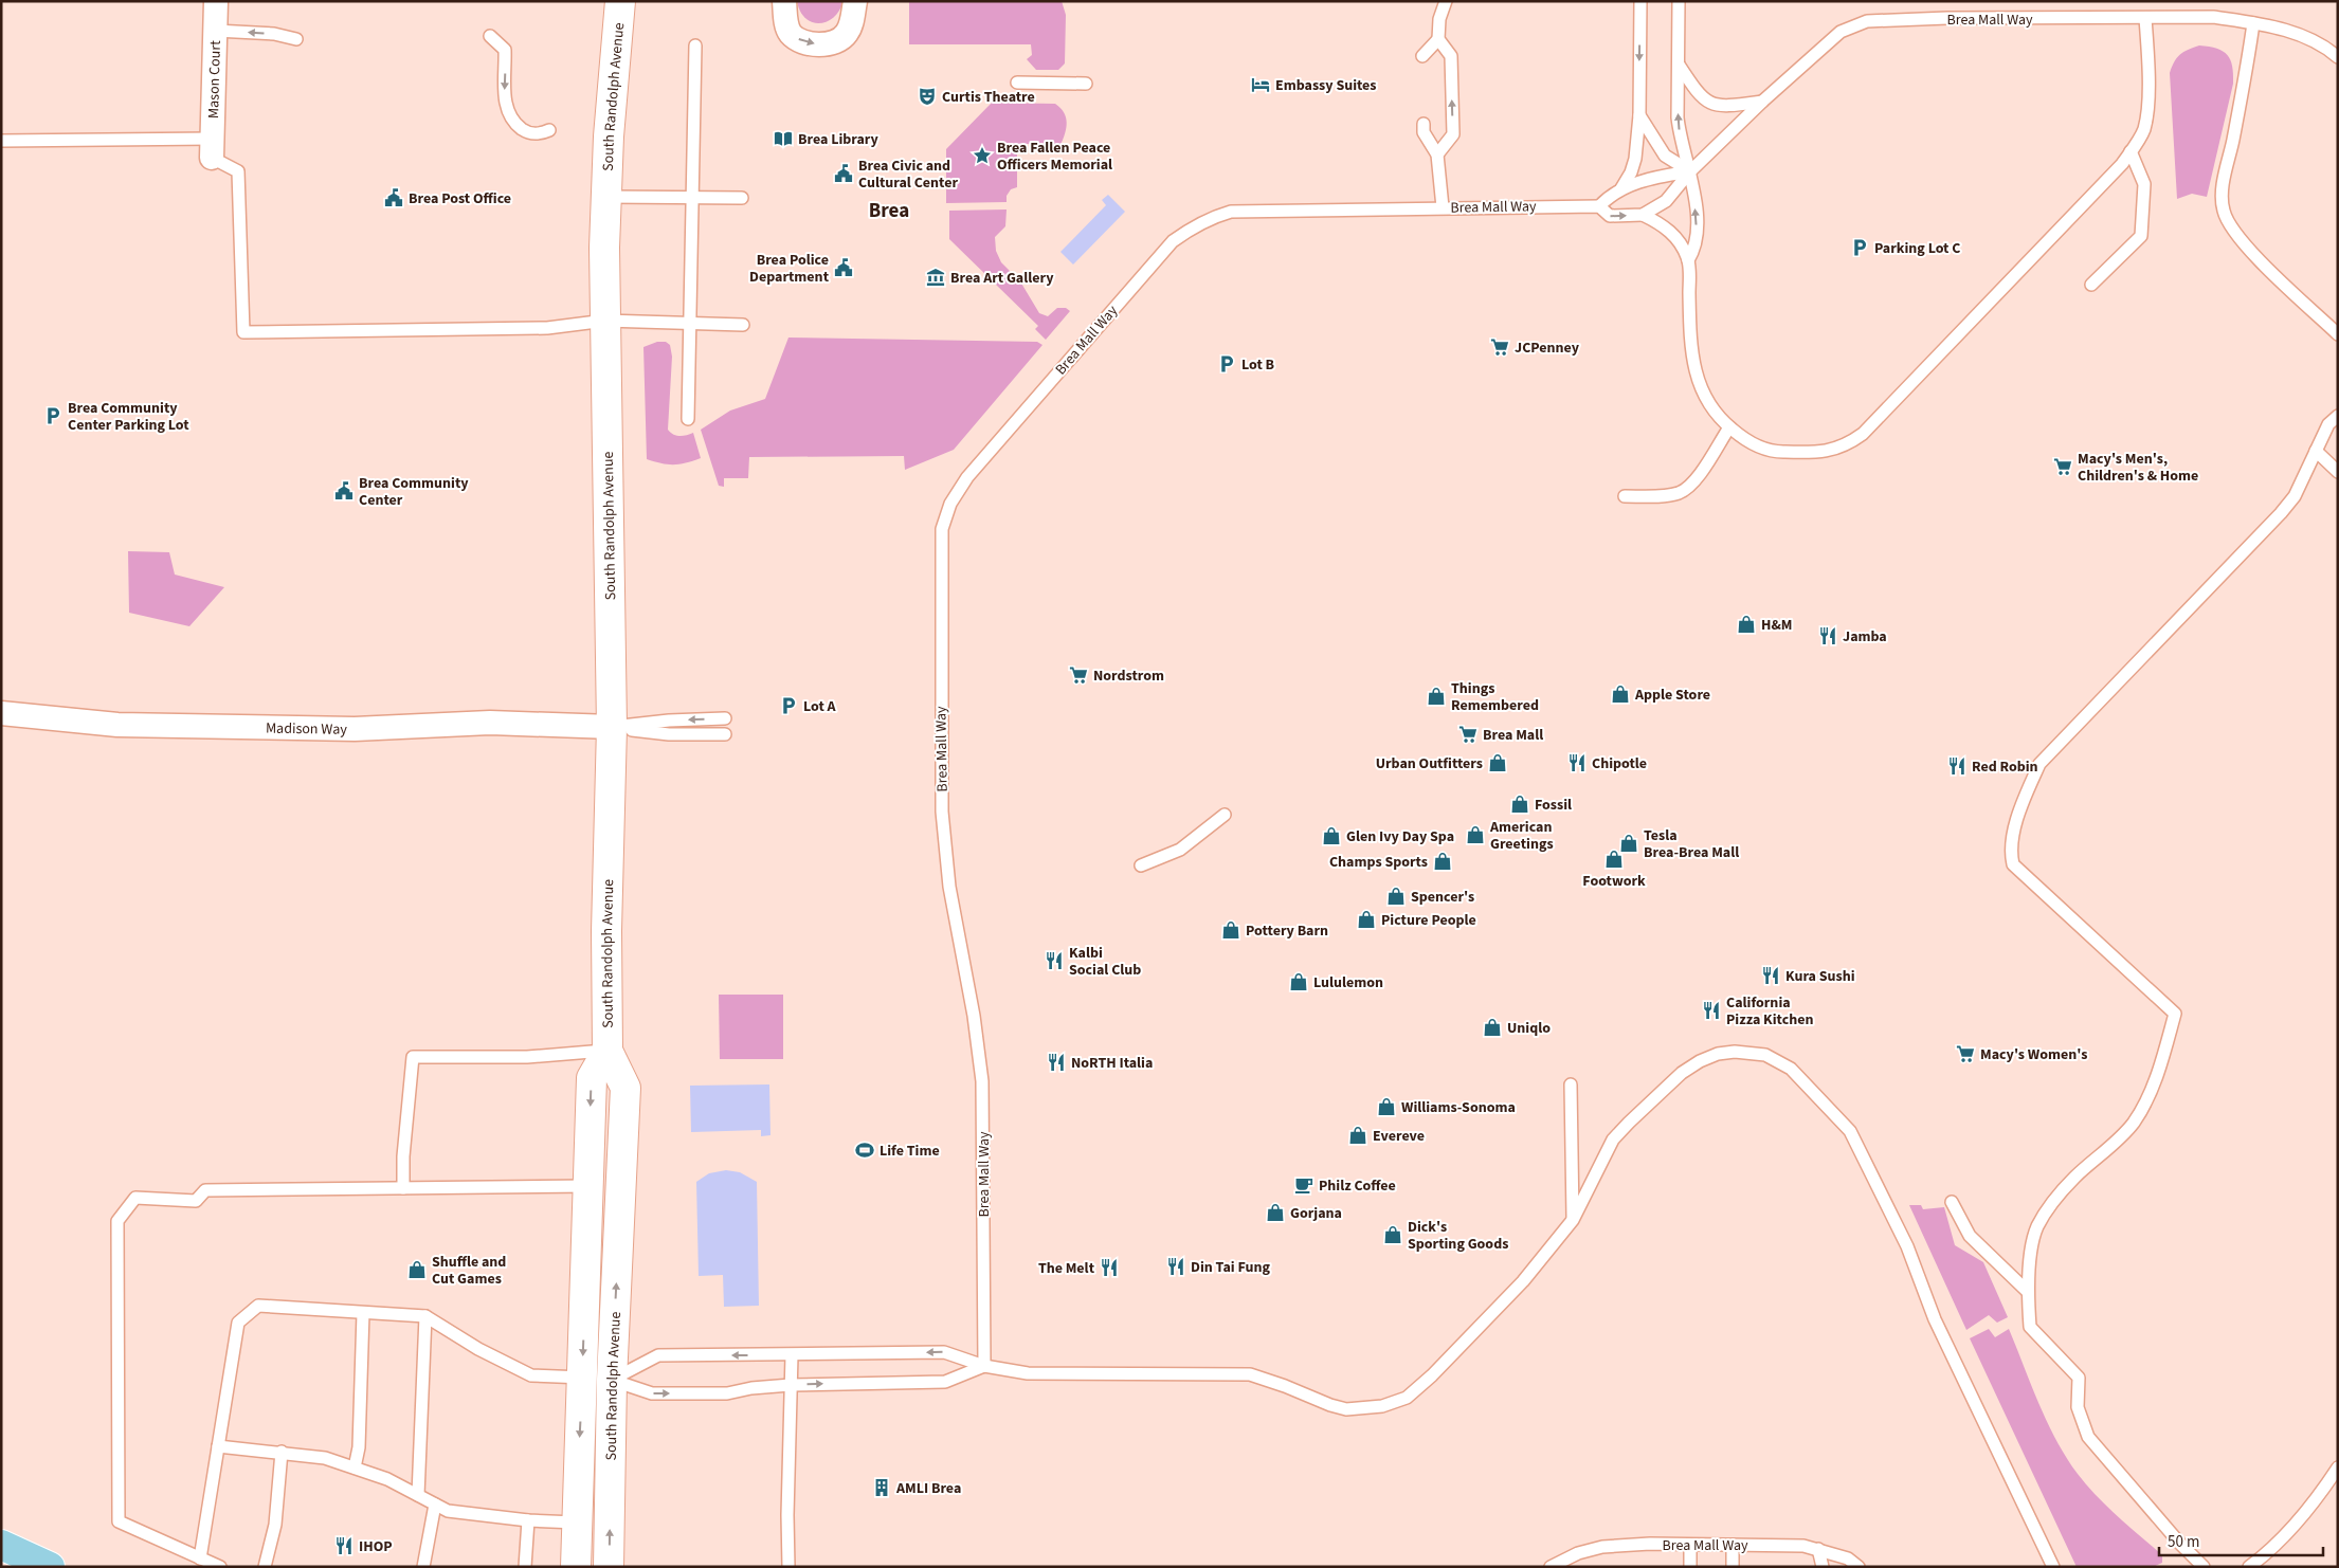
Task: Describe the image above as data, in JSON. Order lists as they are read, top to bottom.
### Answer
{
  "streets": {
    "street": ["Mason Court", "South Randolph Avenue", "Madison Way"],
    "lane": ["Brea Mall Way"]
  },
  "crossings": [
    ["South Randolph Avenue", "Madison Way"]
  ],
  "districts": ["Brea"],
  "places": {
    "hotel": ["Embassy Suites"],
    "theatre": ["Curtis Theatre"],
    "library": ["Brea Library"],
    "place": ["Brea Fallen Peace Officers Memorial"],
    "public building": [
      "Brea Civic and Cultural Center",
      "Brea Post Office",
      "Brea Police Department",
      "Brea Community Center"
    ],
    "parking": [
      "Parking Lot C",
      "Lot B",
      "Brea Community Center Parking Lot",
      "Lot A"
    ],
    "museum": ["Brea Art Gallery"],
    "supermarket": [
      "JCPenney",
      "Macy's Men's, Children's & Home",
      "Nordstrom",
      "Brea Mall",
      "Macy's Women's"
    ],
    "shop": [
      "H&M",
      "Apple Store",
      "Things Remembered",
      "Urban Outfitters",
      "Fossil",
      "American Greetings",
      "Glen Ivy Day Spa",
      "Tesla Brea-Brea Mall",
      "Footwork",
      "Champs Sports",
      "Spencer's",
      "Picture People",
      "Pottery Barn",
      "Lululemon",
      "Uniqlo",
      "Williams-Sonoma",
      "Evereve",
      "Gorjana",
      "Dick's Sporting Goods",
      "Shuffle and Cut Games"
    ],
    "restaurant": [
      "Jamba",
      "Chipotle",
      "Red Robin",
      "Kalbi Social Club",
      "Kura Sushi",
      "California Pizza Kitchen",
      "NoRTH Italia",
      "Din Tai Fung",
      "The Melt",
      "IHOP"
    ],
    "sports": ["Life Time"],
    "cafe": ["Philz Coffee"],
    "building": ["AMLI Brea"]
  },
  "scale_bar": "50 m"
}
